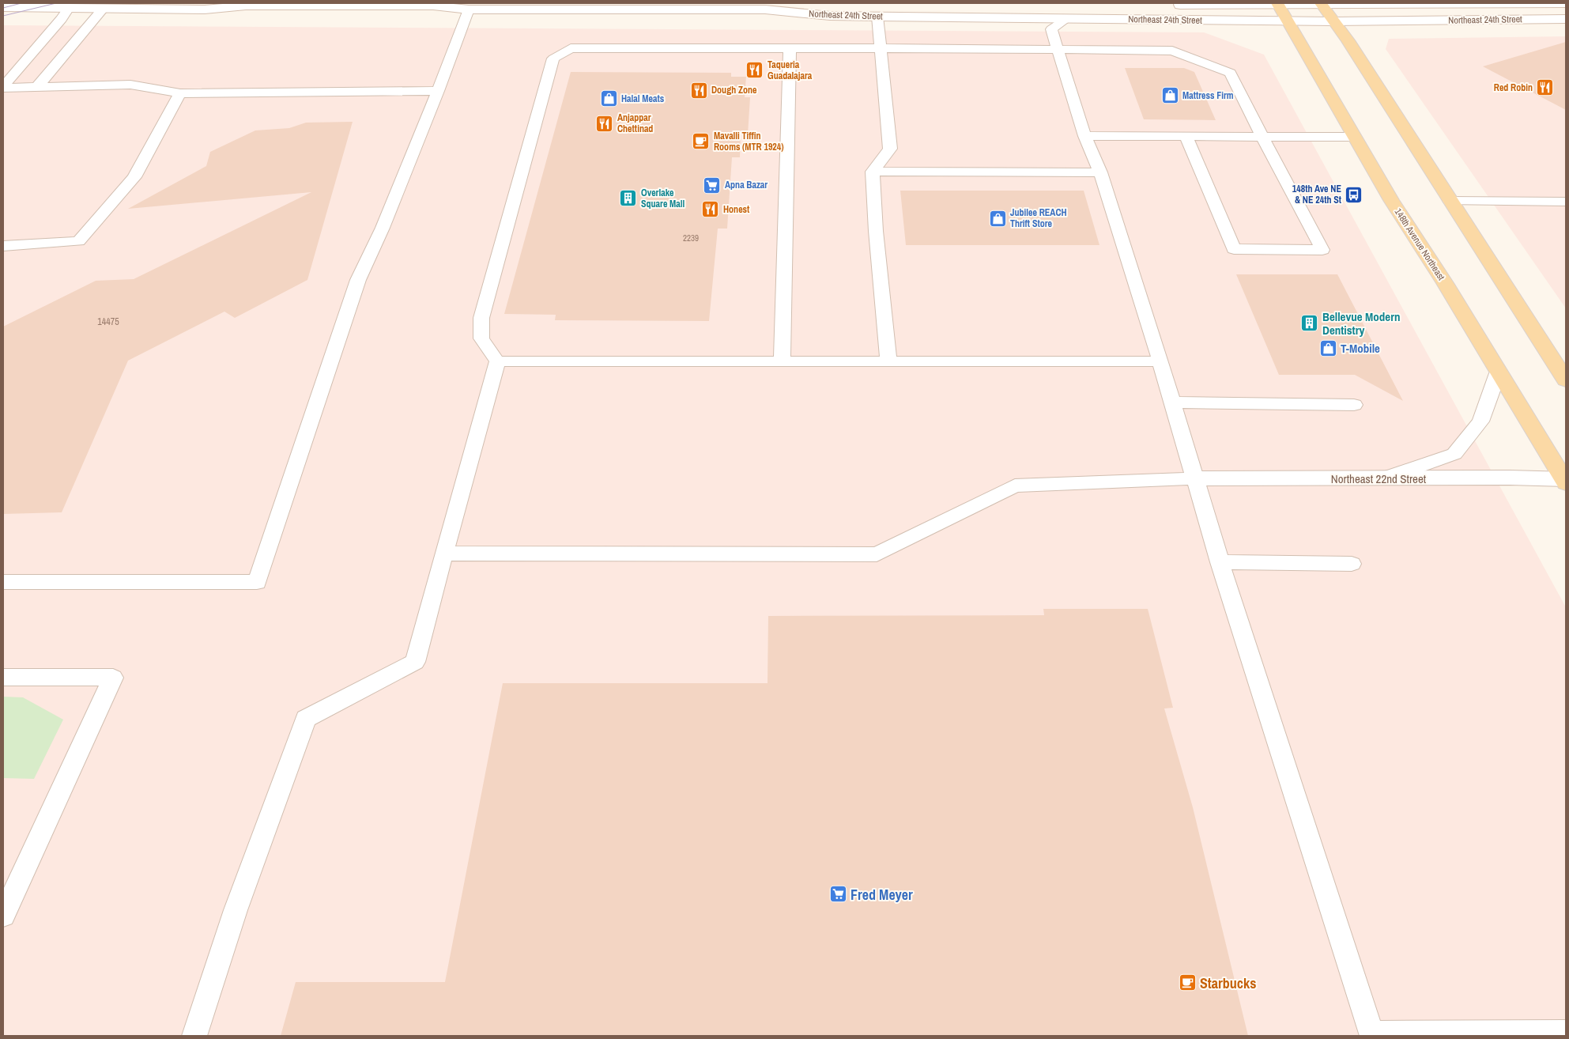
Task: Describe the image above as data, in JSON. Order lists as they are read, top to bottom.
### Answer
{
  "streets": {
    "main road": ["Northeast 24th Street", "148th Avenue Northeast", "Northeast 22nd Street"]
  },
  "crossings": [
    ["Northeast 24th Street", "148th Avenue Northeast"],
    ["148th Avenue Northeast", "Northeast 22nd Street"]
  ],
  "places": {
    "restaurant": [
      "Taqueria Guadalajara",
      "Red Robin",
      "Dough Zone",
      "Anjappar Chettinad",
      "Honest"
    ],
    "shop": [
      "Mattress Firm",
      "Halal Meats",
      "Jubilee REACH Thrift Store",
      "T-Mobile"
    ],
    "cafe": ["Mavalli Tiffin Rooms (MTR 1924)", "Starbucks"],
    "supermarket": ["Apna Bazar", "Fred Meyer"],
    "bus stop": ["148th Ave NE & NE 24th St"],
    "building": ["Overlake Square Mall", "Bellevue Modern Dentistry"]
  },
  "house_numbers": ["2239", "14475"]
}
